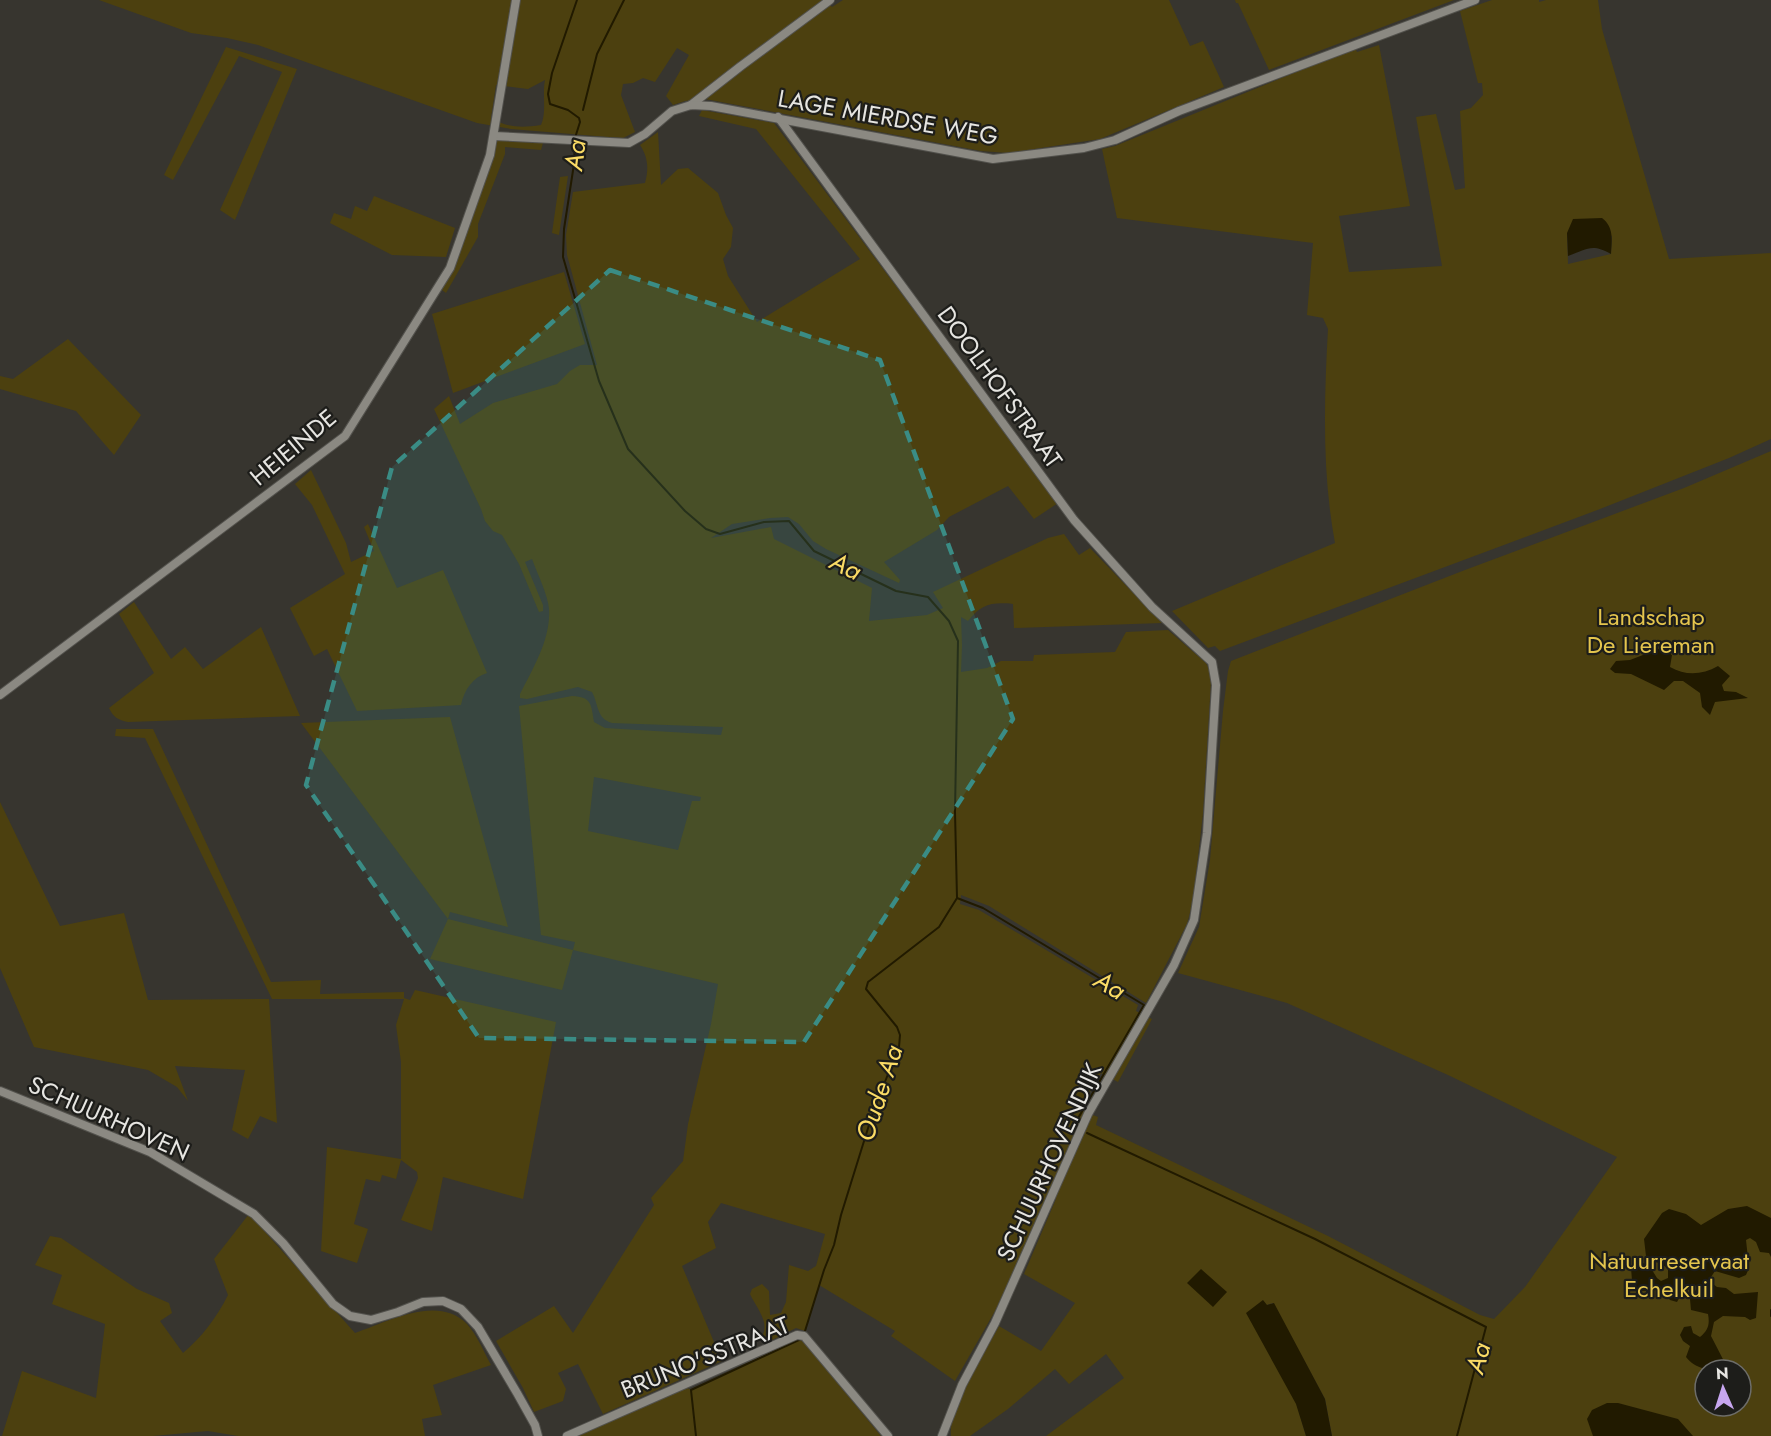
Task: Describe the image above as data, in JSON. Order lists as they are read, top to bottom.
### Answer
{
  "streets": {
    "street": [
      "LAGE MIERDSE WEG",
      "DOOLHOFSTRAAT",
      "HEIEINDE",
      "SCHUURHOVEN",
      "SCHUURHOVENDIJK",
      "BRUNO'SSTRAAT"
    ]
  },
  "crossings": [
    ["LAGE MIERDSE WEG", "DOOLHOFSTRAAT"],
    ["DOOLHOFSTRAAT", "SCHUURHOVENDIJK"]
  ],
  "water": ["Aa", "Oude Aa"],
  "parks": ["Landschap De Liereman", "Natuurreservaat Echelkuil"],
  "north": "top"
}
